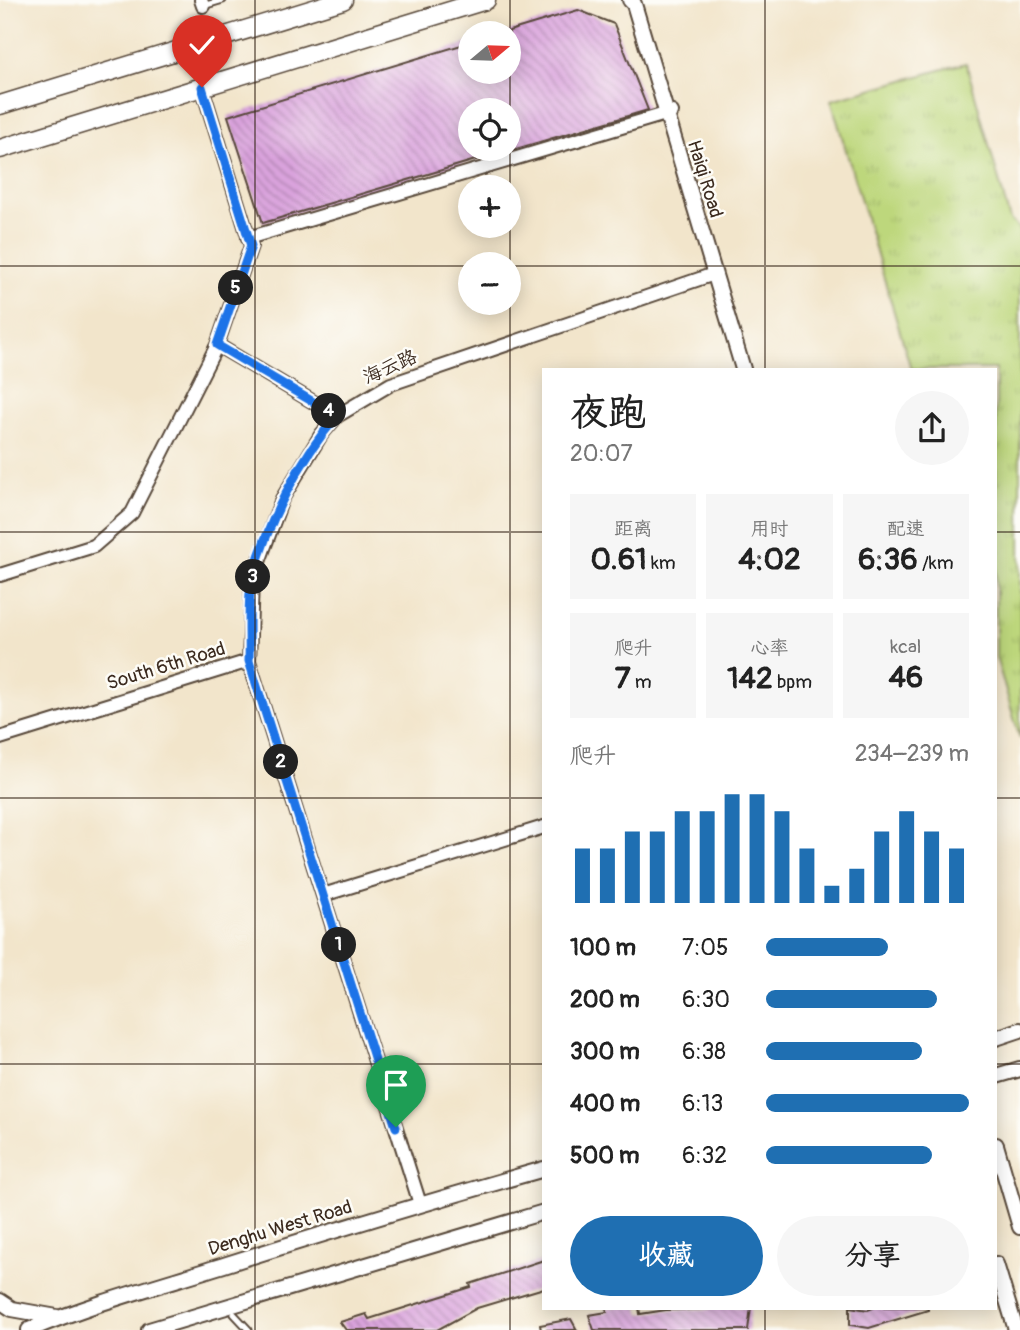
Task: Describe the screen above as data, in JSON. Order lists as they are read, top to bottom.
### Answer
{
  "streets": {
    "main road": ["Haiqi Road", "Denghu West Road"],
    "street": ["海云路", "South 6th Road"]
  },
  "crossings": [
    ["Haiqi Road", "海云路"],
    ["海云路", "South 6th Road"],
    ["South 6th Road", "Denghu West Road"]
  ],
  "north": "right",
  "page": {
    "map_buttons": ["+", "−"],
    "pins": [
      "5",
      "4",
      "3",
      "2",
      "1"
    ],
    "heading": ["夜跑", "20:07"],
    "stats": [
      ["距离", "0.61 km"],
      ["用时", "4:02"],
      ["配速", "6:36 /km"],
      ["爬升", "7 m"],
      ["心率", "142 bpm"],
      ["kcal", "46"]
    ],
    "chart": ["爬升", "234–239 m"],
    "list": [
      {
        "name": "100 m",
        "note": "7:05"
      },
      {
        "name": "200 m",
        "note": "6:30"
      },
      {
        "name": "300 m",
        "note": "6:38"
      },
      {
        "name": "400 m",
        "note": "6:13"
      },
      {
        "name": "500 m",
        "note": "6:32"
      }
    ],
    "buttons": ["收藏", "分享"]
  }
}
